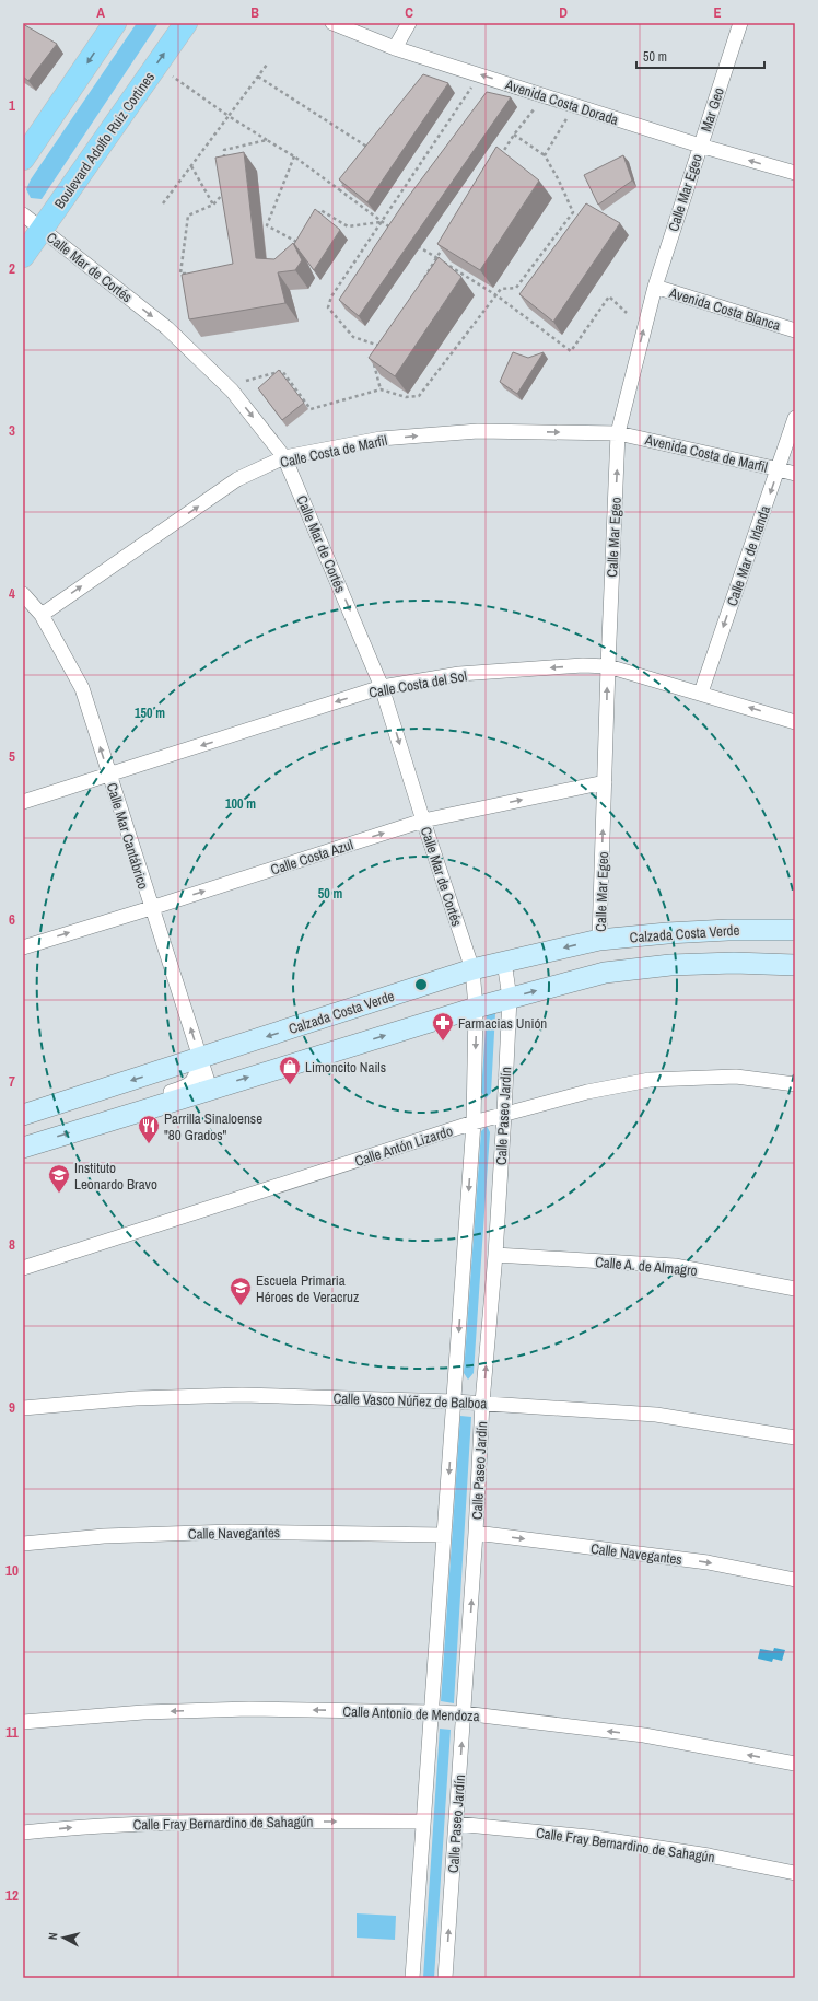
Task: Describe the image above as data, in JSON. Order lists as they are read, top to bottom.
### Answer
{
  "streets": {
    "main road": ["Boulevard Adolfo Ruiz Cortines", "Calzada Costa Verde"],
    "street": [
      "Avenida Costa Dorada",
      "Mar Geo",
      "Calle Mar Egeo",
      "Calle Mar de Cortés",
      "Avenida Costa Blanca",
      "Calle Costa de Marfil",
      "Avenida Costa de Marfil",
      "Calle Mar de Irlanda",
      "Calle Costa del Sol",
      "Calle Mar Cantábrico",
      "Calle Costa Azul",
      "Calle Paseo Jardín",
      "Calle Antón Lizardo",
      "Calle A. de Almagro",
      "Calle Vasco Núñez de Balboa",
      "Calle Navegantes",
      "Calle Antonio de Mendoza",
      "Calle Fray Bernardino de Sahagún"
    ]
  },
  "crossings": [
    ["Avenida Costa Dorada", "Mar Geo"],
    ["Avenida Costa Dorada", "Calle Mar Egeo"],
    ["Mar Geo", "Calle Mar Egeo"],
    ["Boulevard Adolfo Ruiz Cortines", "Calle Mar de Cortés"],
    ["Calle Mar Egeo", "Avenida Costa Blanca"],
    ["Calle Mar Egeo", "Calle Costa de Marfil"],
    ["Calle Mar Egeo", "Avenida Costa de Marfil"],
    ["Calle Mar Egeo", "Calle Costa del Sol"],
    ["Calle Mar Egeo", "Calle Costa Azul"],
    ["Calle Mar Egeo", "Calzada Costa Verde"],
    ["Calle Mar de Cortés", "Calle Costa de Marfil"],
    ["Calle Mar de Cortés", "Calle Costa del Sol"],
    ["Calle Mar de Cortés", "Calle Costa Azul"],
    ["Calle Mar de Cortés", "Calzada Costa Verde"],
    ["Calle Mar de Cortés", "Calle Paseo Jardín"],
    ["Calle Costa de Marfil", "Avenida Costa de Marfil"],
    ["Calle Costa de Marfil", "Calle Mar Cantábrico"],
    ["Avenida Costa de Marfil", "Calle Mar de Irlanda"],
    ["Calle Mar de Irlanda", "Calle Costa del Sol"],
    ["Calle Costa del Sol", "Calle Mar Cantábrico"],
    ["Calle Mar Cantábrico", "Calle Costa Azul"],
    ["Calle Mar Cantábrico", "Calzada Costa Verde"],
    ["Calzada Costa Verde", "Calle Paseo Jardín"],
    ["Calle Paseo Jardín", "Calle Antón Lizardo"],
    ["Calle Paseo Jardín", "Calle A. de Almagro"],
    ["Calle Paseo Jardín", "Calle Vasco Núñez de Balboa"],
    ["Calle Paseo Jardín", "Calle Navegantes"],
    ["Calle Paseo Jardín", "Calle Antonio de Mendoza"],
    ["Calle Paseo Jardín", "Calle Fray Bernardino de Sahagún"]
  ],
  "one_way": [
    "Avenida Costa Dorada",
    "Calle Mar Egeo",
    "Calle Mar de Cortés",
    "Calle Costa de Marfil",
    "Calle Mar de Irlanda",
    "Calle Costa del Sol",
    "Calle Mar Cantábrico",
    "Calle Costa Azul",
    "Calle Navegantes",
    "Calle Antonio de Mendoza",
    "Calle Fray Bernardino de Sahagún"
  ],
  "places": {
    "pharmacy": ["Farmacias Unión"],
    "shop": ["Limoncito Nails"],
    "restaurant": ["Parrilla Sinaloense \"80 Grados\""],
    "school or university": ["Instituto Leonardo Bravo", "Escuela Primaria Héroes de Veracruz"]
  },
  "scale_bar": "50 m",
  "north": "left",
  "grid": {
    "columns": [
      "A",
      "B",
      "C",
      "D",
      "E"
    ],
    "rows": [
      "1",
      "2",
      "3",
      "4",
      "5",
      "6",
      "7",
      "8",
      "9",
      "10",
      "11",
      "12"
    ]
  },
  "rings": ["150 m", "100 m", "50 m"]
}
